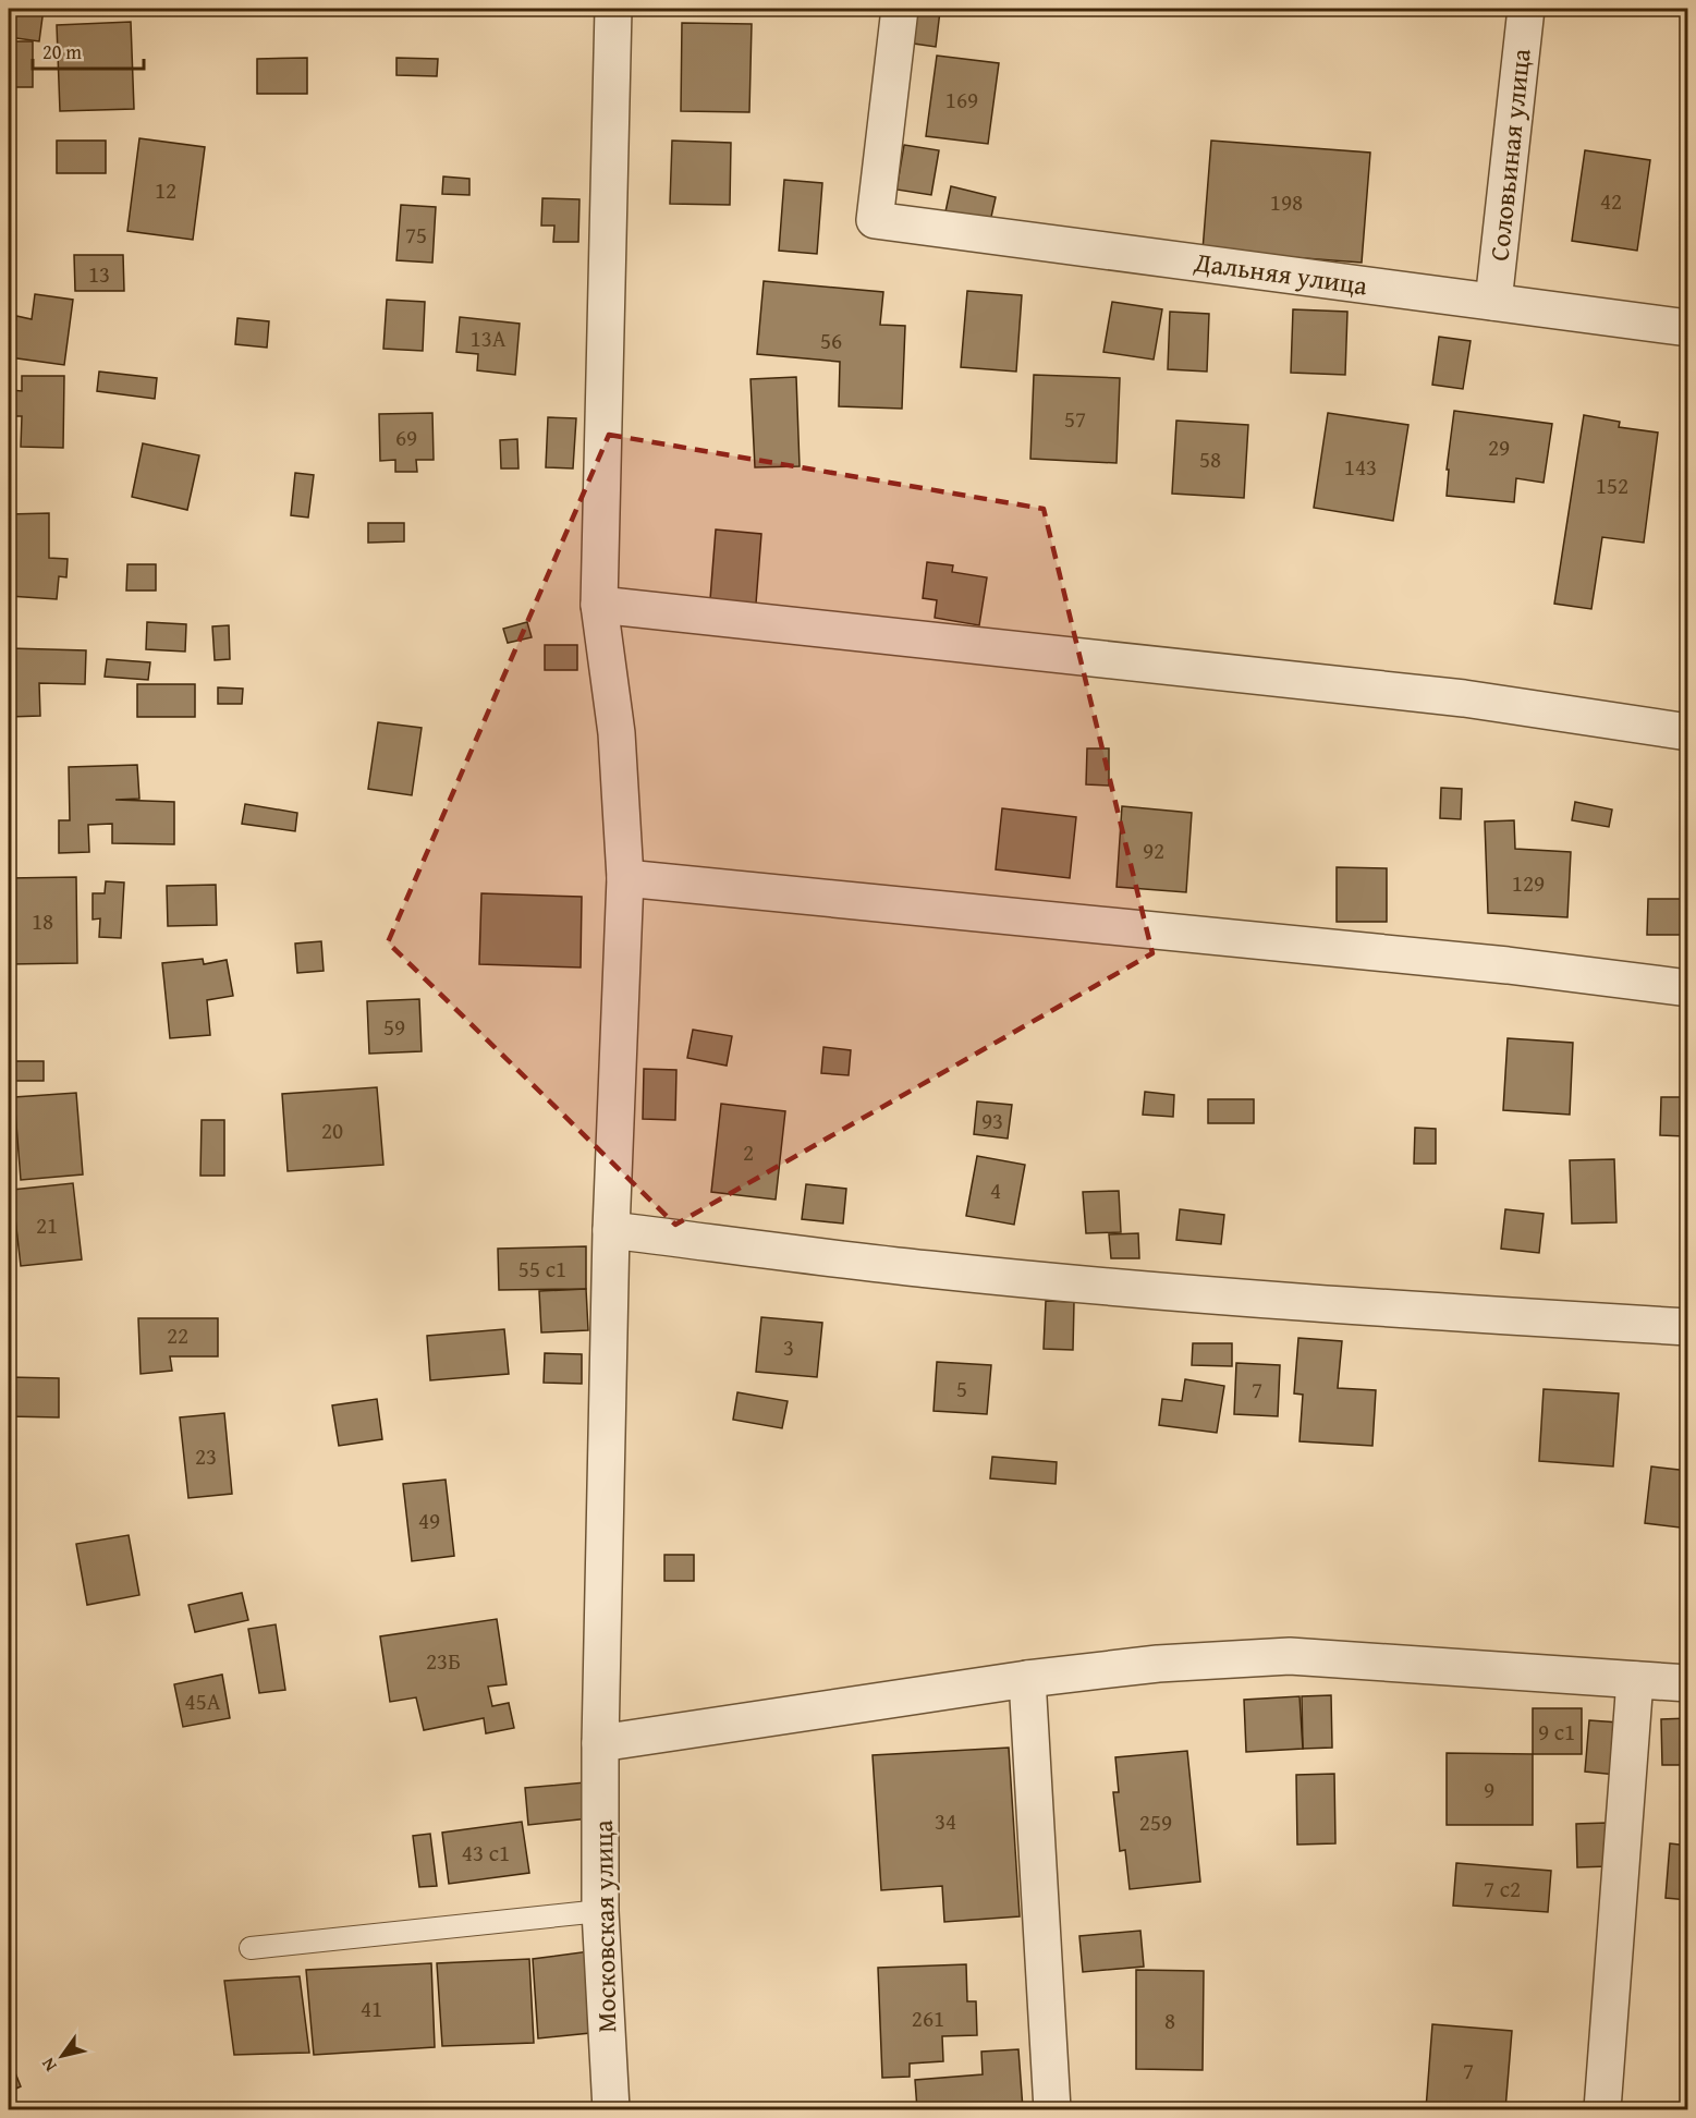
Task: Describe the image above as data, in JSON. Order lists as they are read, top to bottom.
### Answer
{
  "streets": {
    "street": ["Соловьиная улица", "Дальняя улица", "Московская улица"]
  },
  "crossings": [
    ["Соловьиная улица", "Дальняя улица"]
  ],
  "house_numbers": [
    "169",
    "12",
    "42",
    "198",
    "75",
    "13",
    "13А",
    "56",
    "57",
    "69",
    "29",
    "58",
    "143",
    "152",
    "92",
    "129",
    "18",
    "59",
    "93",
    "20",
    "2",
    "4",
    "21",
    "55 с1",
    "22",
    "3",
    "5",
    "7",
    "23",
    "49",
    "23Б",
    "45А",
    "9 с1",
    "9",
    "34",
    "259",
    "43 с1",
    "7 с2",
    "41",
    "261",
    "8",
    "7"
  ],
  "scale_bar": "20 m",
  "north": "bottom left"
}
